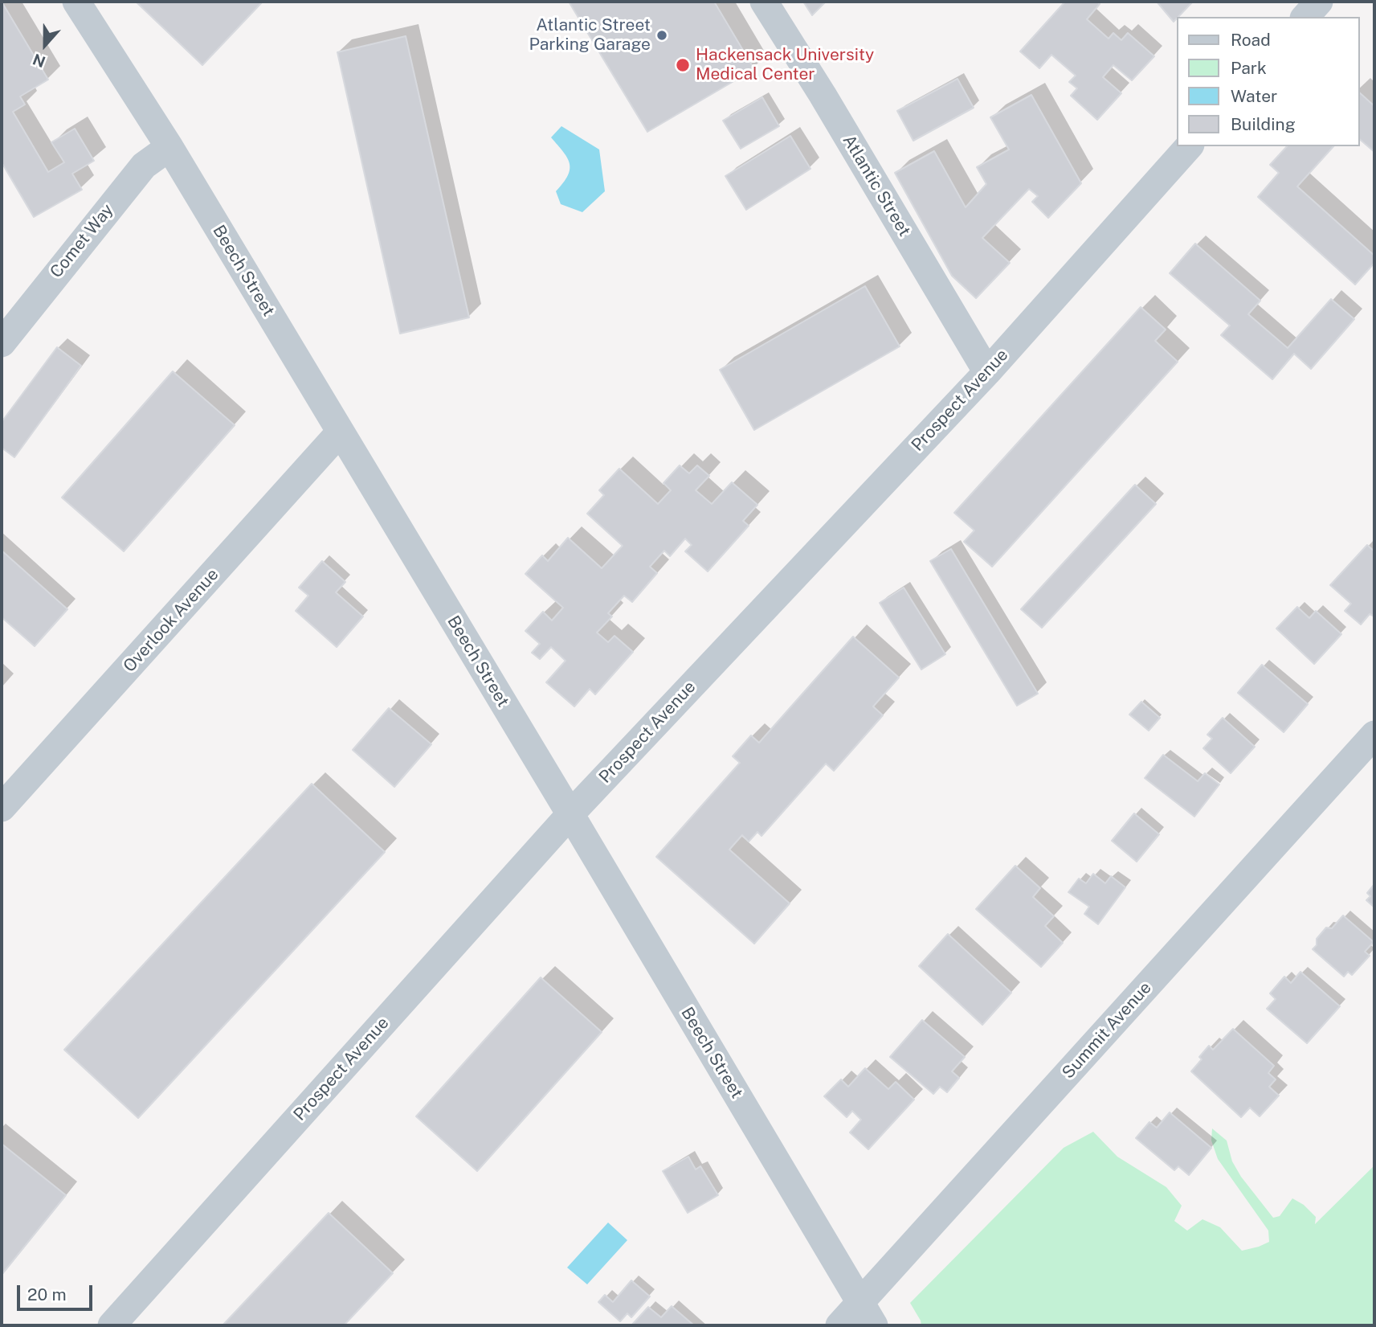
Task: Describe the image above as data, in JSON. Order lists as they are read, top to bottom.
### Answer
{
  "streets": {
    "street": [
      "Atlantic Street",
      "Comet Way",
      "Beech Street",
      "Prospect Avenue",
      "Overlook Avenue",
      "Summit Avenue"
    ]
  },
  "crossings": [
    ["Atlantic Street", "Prospect Avenue"],
    ["Comet Way", "Beech Street"],
    ["Beech Street", "Prospect Avenue"],
    ["Beech Street", "Overlook Avenue"],
    ["Beech Street", "Summit Avenue"]
  ],
  "places": ["Atlantic Street Parking Garage", "Hackensack University Medical Center"],
  "legend": [
    "Road",
    "Park",
    "Water",
    "Building"
  ],
  "scale_bar": "20 m",
  "north": "bottom"
}
